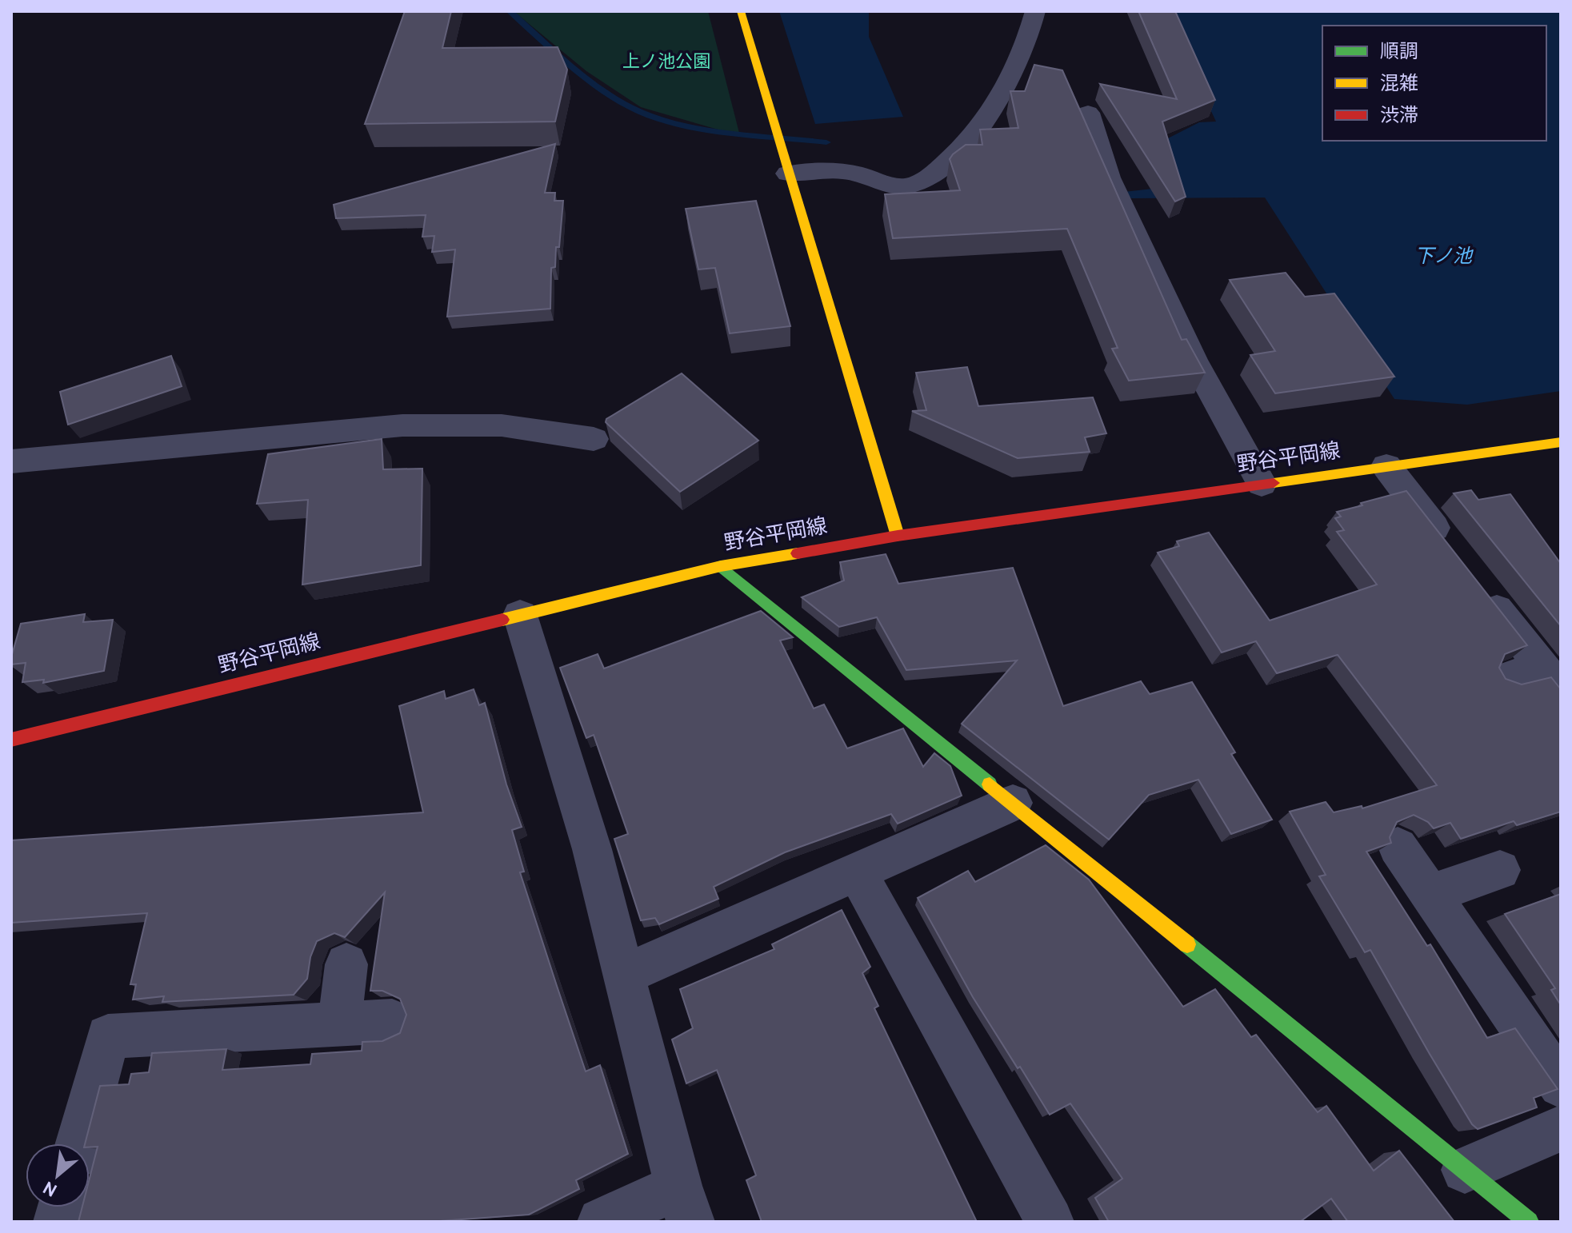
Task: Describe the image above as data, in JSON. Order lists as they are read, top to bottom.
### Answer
{
  "streets": {
    "street": ["野谷平岡線"]
  },
  "water": ["下ノ池"],
  "parks": ["上ノ池公園"],
  "legend": ["順調", "混雑", "渋滞"],
  "north": "bottom left"
}
